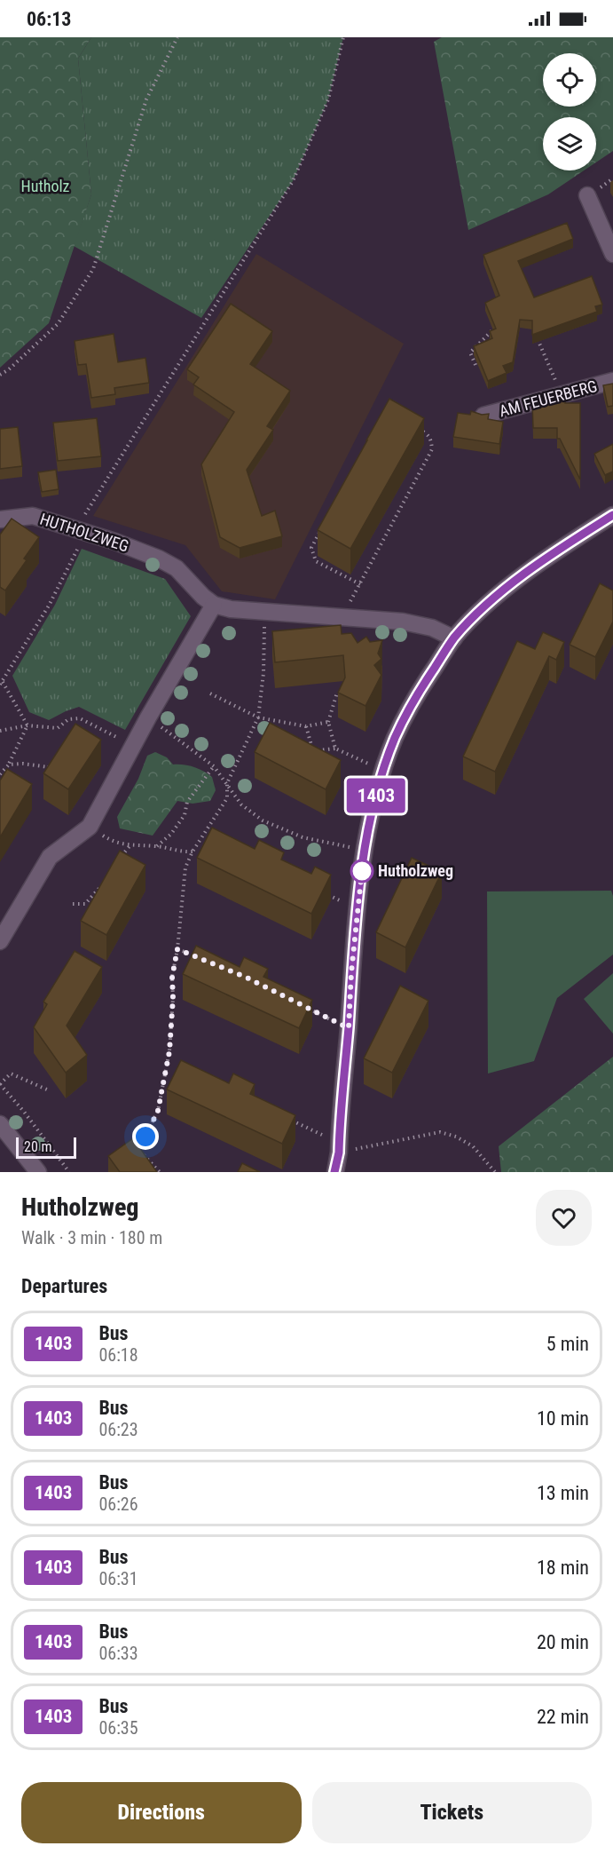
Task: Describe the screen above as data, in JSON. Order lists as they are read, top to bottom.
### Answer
{
  "streets": {
    "street": ["AM FEUERBERG", "HUTHOLZWEG"]
  },
  "parks": ["Hutholz"],
  "places": ["Hutholzweg"],
  "lines": ["bus line 1403"],
  "scale_bar": "20 m",
  "page": {
    "status": "06:13",
    "on_map": "1403",
    "scale": "20 m",
    "heading": [
      ["Hutholzweg", "Walk · 3 min · 180 m"],
      "Departures"
    ],
    "list": [
      {
        "mark": "1403",
        "name": "Bus",
        "note": "06:18",
        "value": "5 min"
      },
      {
        "mark": "1403",
        "name": "Bus",
        "note": "06:23",
        "value": "10 min"
      },
      {
        "mark": "1403",
        "name": "Bus",
        "note": "06:26",
        "value": "13 min"
      },
      {
        "mark": "1403",
        "name": "Bus",
        "note": "06:31",
        "value": "18 min"
      },
      {
        "mark": "1403",
        "name": "Bus",
        "note": "06:33",
        "value": "20 min"
      },
      {
        "mark": "1403",
        "name": "Bus",
        "note": "06:35",
        "value": "22 min"
      }
    ],
    "buttons": ["Directions", "Tickets"]
  }
}
